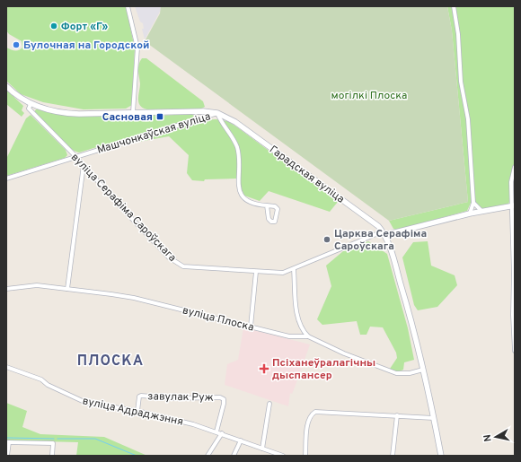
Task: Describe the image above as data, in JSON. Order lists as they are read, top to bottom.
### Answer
{
  "streets": {
    "main road": ["Гарадская вуліца"],
    "street": [
      "Машчонкаўская вуліца",
      "вуліца Серафіма Сароўскага",
      "вуліца Плоска",
      "завулак Руж",
      "вуліца Адраджэння"
    ]
  },
  "crossings": [
    ["Машчонкаўская вуліца", "Гарадская вуліца"],
    ["Машчонкаўская вуліца", "вуліца Серафіма Сароўскага"],
    ["Гарадская вуліца", "вуліца Серафіма Сароўскага"],
    ["завулак Руж", "вуліца Адраджэння"]
  ],
  "districts": ["ПЛОСКА"],
  "parks": ["могілкі Плоска"],
  "places": {
    "other": ["Форт «Г»", "Булочная на Городской", "Царква Серафіма Сароўскага"],
    "transit": ["Сасновая"],
    "health": ["Псіханеўралагічны дыспансер"]
  },
  "north": "left"
}
